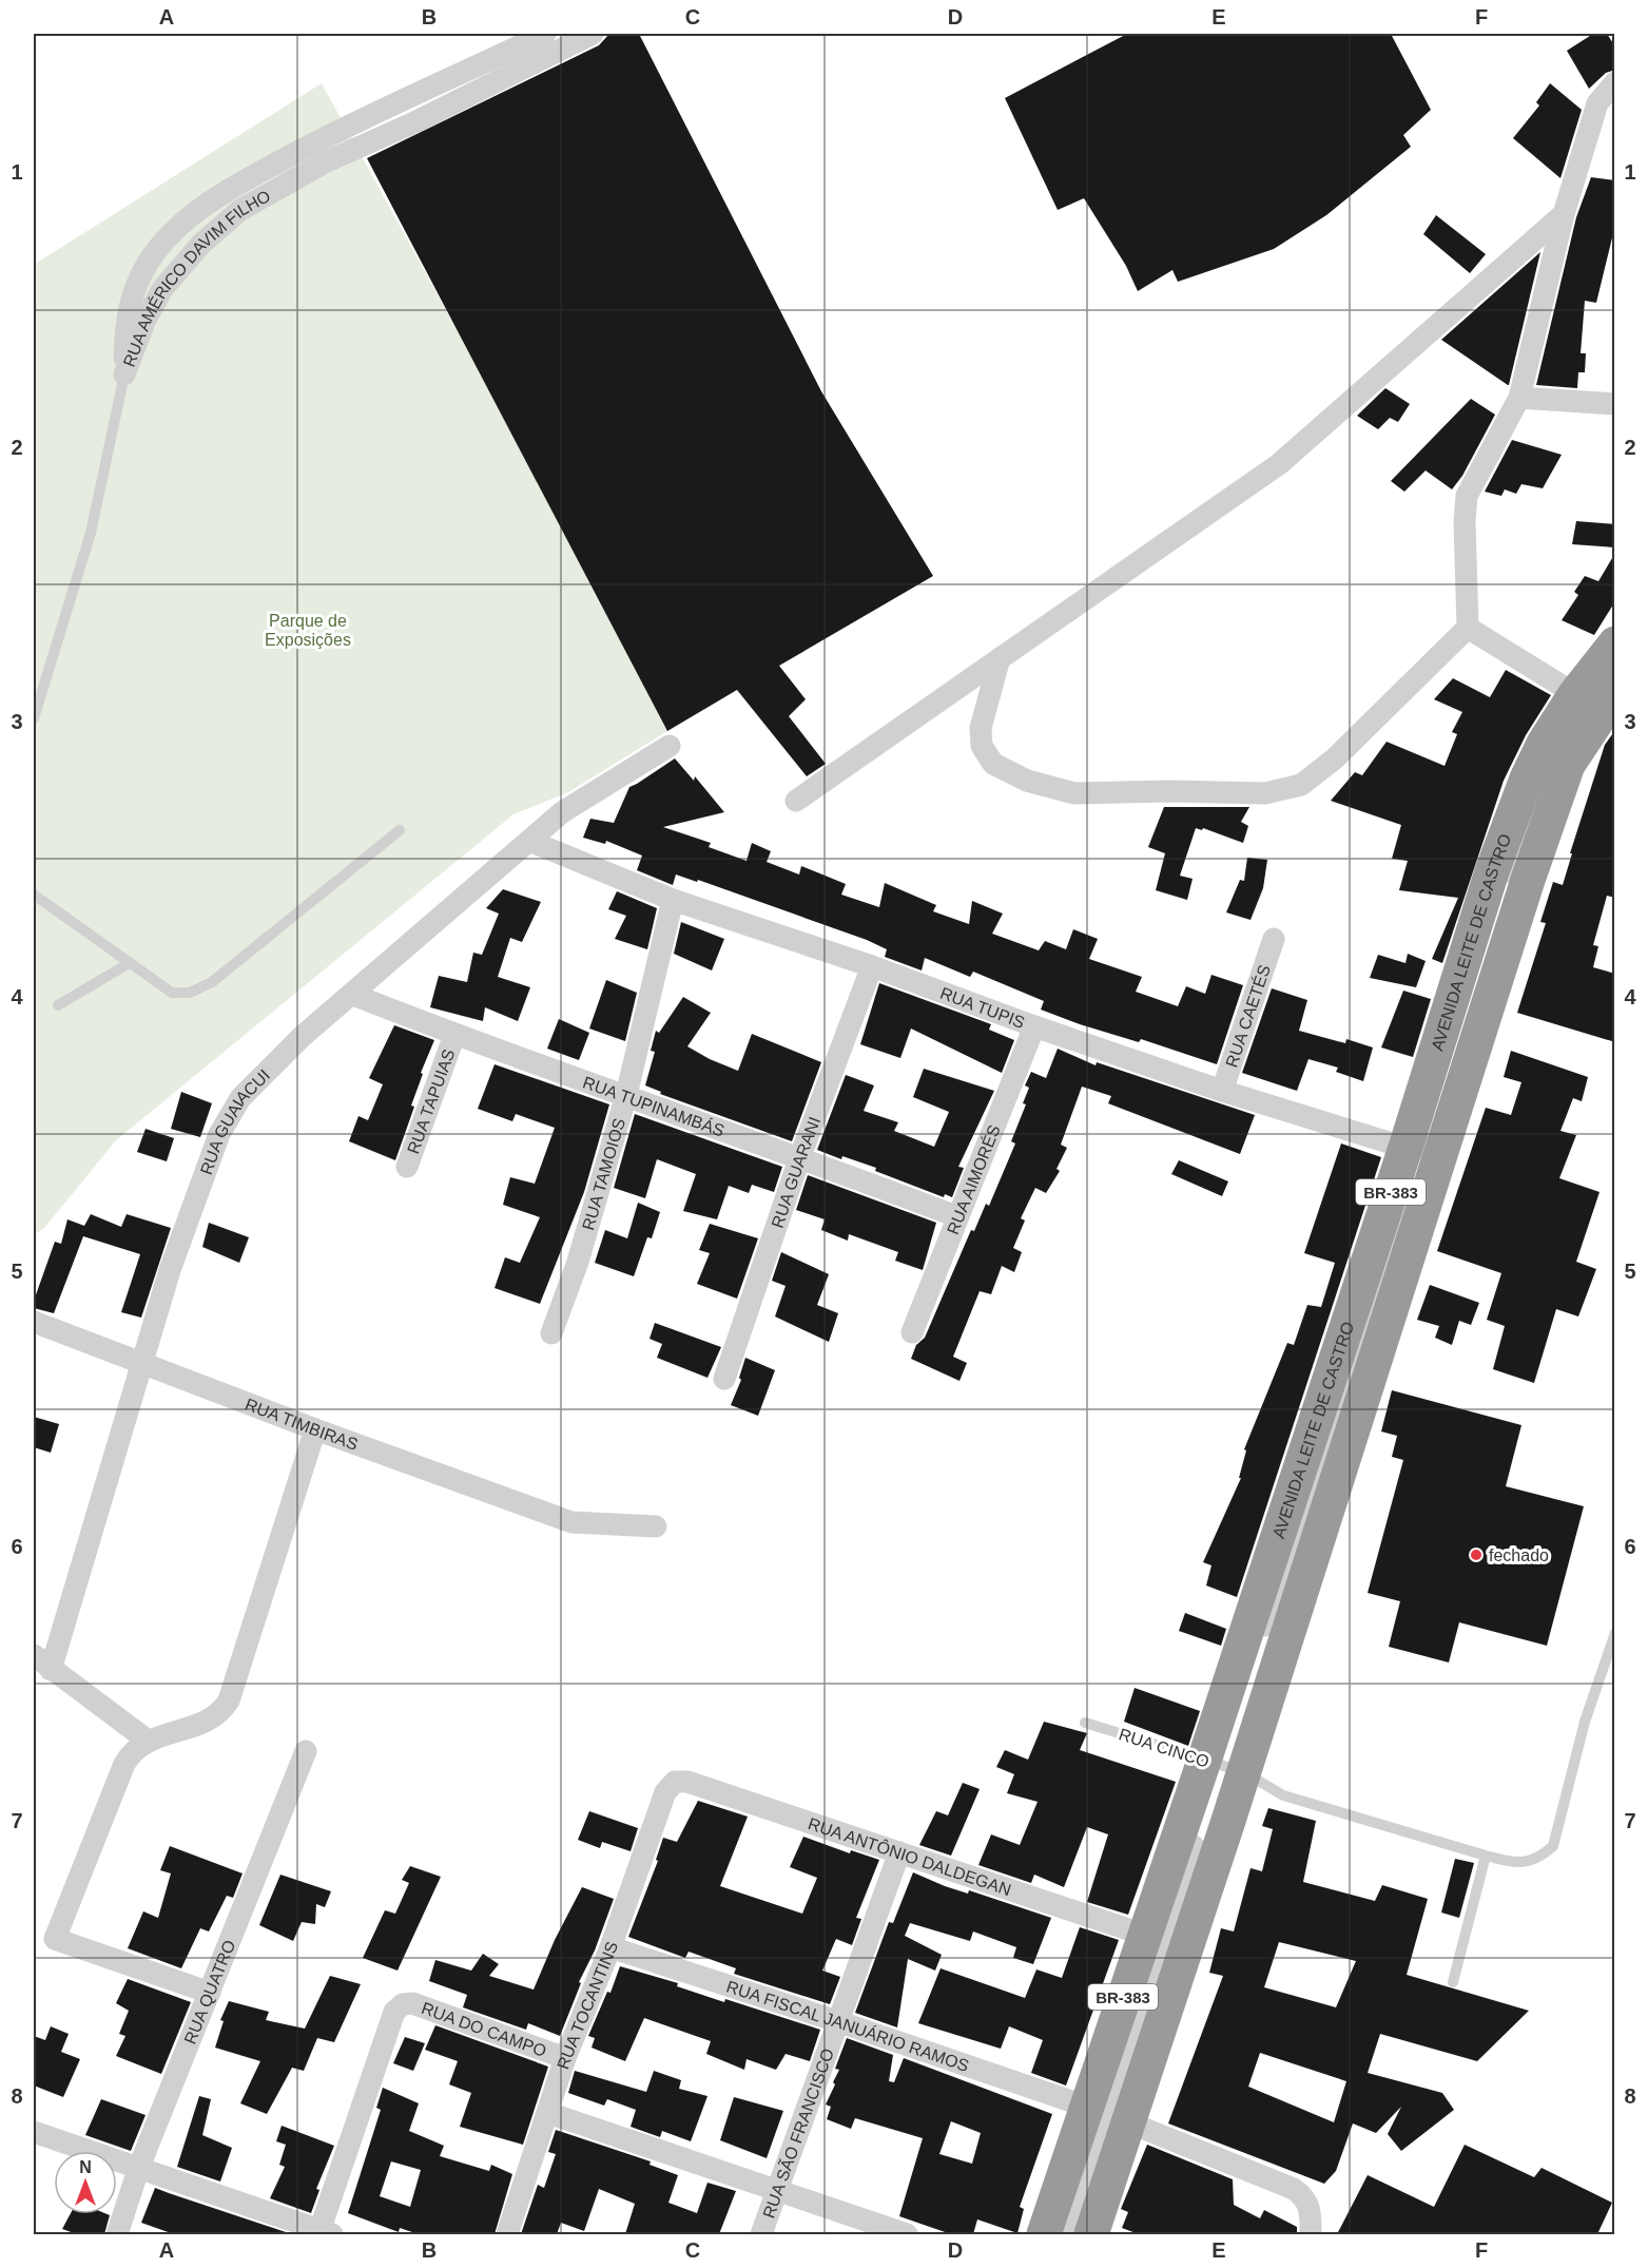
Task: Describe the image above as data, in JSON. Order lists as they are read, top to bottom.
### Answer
{
  "streets": {
    "highway": ["AVENIDA LEITE DE CASTRO", "BR-383"],
    "street": [
      "RUA AMÉRICO DAVIM FILHO",
      "RUA TUPIS",
      "RUA CAETÉS",
      "RUA TAPUIAS",
      "RUA TUPINAMBÁS",
      "RUA GUAIACUI",
      "RUA GUARANI",
      "RUA TAMOIOS",
      "RUA AIMORÉS",
      "RUA TIMBIRAS",
      "RUA ANTÔNIO DALDEGAN",
      "RUA QUATRO",
      "RUA TOCANTINS",
      "RUA FISCAL JANUÁRIO RAMOS",
      "RUA DO CAMPO",
      "RUA SÃO FRANCISCO"
    ],
    "lane": ["RUA CINCO"]
  },
  "crossings": [
    ["AVENIDA LEITE DE CASTRO", "RUA TUPIS"],
    ["AVENIDA LEITE DE CASTRO", "RUA CINCO"],
    ["AVENIDA LEITE DE CASTRO", "RUA ANTÔNIO DALDEGAN"],
    ["AVENIDA LEITE DE CASTRO", "RUA FISCAL JANUÁRIO RAMOS"],
    ["RUA TUPIS", "RUA CAETÉS"],
    ["RUA TUPIS", "RUA GUAIACUI"],
    ["RUA TUPIS", "RUA GUARANI"],
    ["RUA TUPIS", "RUA TAMOIOS"],
    ["RUA TUPIS", "RUA AIMORÉS"],
    ["RUA TAPUIAS", "RUA TUPINAMBÁS"],
    ["RUA TUPINAMBÁS", "RUA GUAIACUI"],
    ["RUA TUPINAMBÁS", "RUA GUARANI"],
    ["RUA TUPINAMBÁS", "RUA TAMOIOS"],
    ["RUA TUPINAMBÁS", "RUA AIMORÉS"],
    ["RUA GUAIACUI", "RUA TIMBIRAS"],
    ["RUA ANTÔNIO DALDEGAN", "RUA TOCANTINS"],
    ["RUA ANTÔNIO DALDEGAN", "RUA SÃO FRANCISCO"],
    ["RUA TOCANTINS", "RUA FISCAL JANUÁRIO RAMOS"],
    ["RUA TOCANTINS", "RUA DO CAMPO"],
    ["RUA FISCAL JANUÁRIO RAMOS", "RUA SÃO FRANCISCO"]
  ],
  "parks": ["Parque de Exposições"],
  "places": ["fechado"],
  "north": "top",
  "grid": {
    "columns": [
      "A",
      "B",
      "C",
      "D",
      "E",
      "F"
    ],
    "rows": [
      "1",
      "2",
      "3",
      "4",
      "5",
      "6",
      "7",
      "8"
    ]
  }
}
